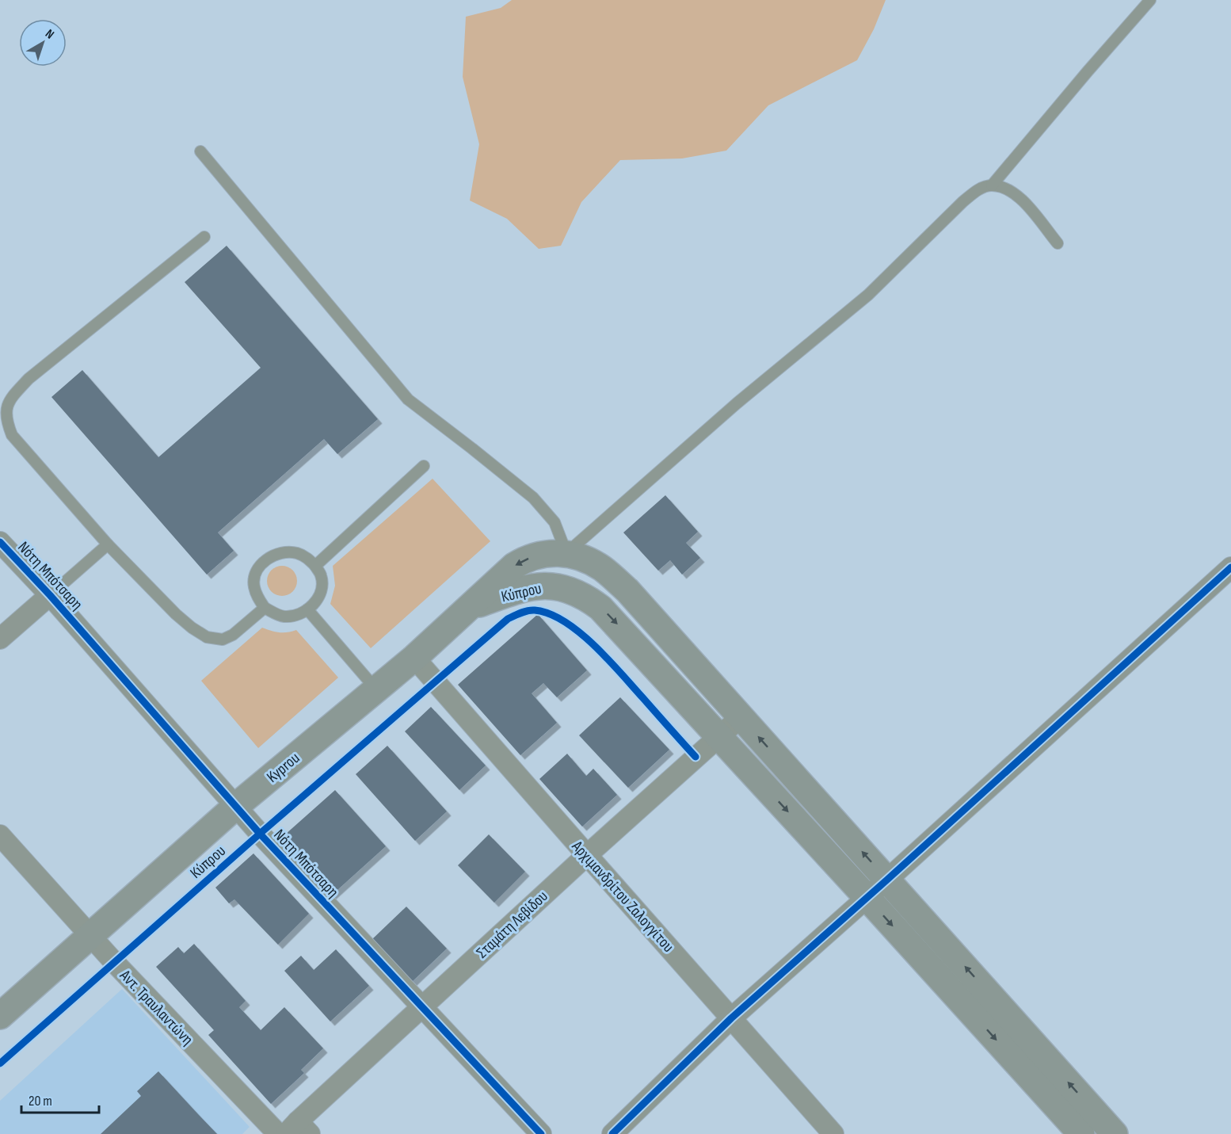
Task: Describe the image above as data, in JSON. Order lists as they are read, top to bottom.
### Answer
{
  "streets": {
    "main road": ["Κύπρου", "Kyprou"],
    "street": [
      "Νότη Μπότσαρη",
      "Αρχιμανδρίτου Ζαλογγίτου",
      "Σταμάτη Λεβίδου",
      "Αντ. Τραυλαντώνη"
    ]
  },
  "crossings": [
    ["Νότη Μπότσαρη", "Kyprou"],
    ["Νότη Μπότσαρη", "Σταμάτη Λεβίδου"],
    ["Κύπρου", "Kyprou"],
    ["Κύπρου", "Σταμάτη Λεβίδου"],
    ["Kyprou", "Αρχιμανδρίτου Ζαλογγίτου"],
    ["Kyprou", "Αντ. Τραυλαντώνη"],
    ["Αρχιμανδρίτου Ζαλογγίτου", "Σταμάτη Λεβίδου"]
  ],
  "scale_bar": "20 m",
  "north": "top right"
}
